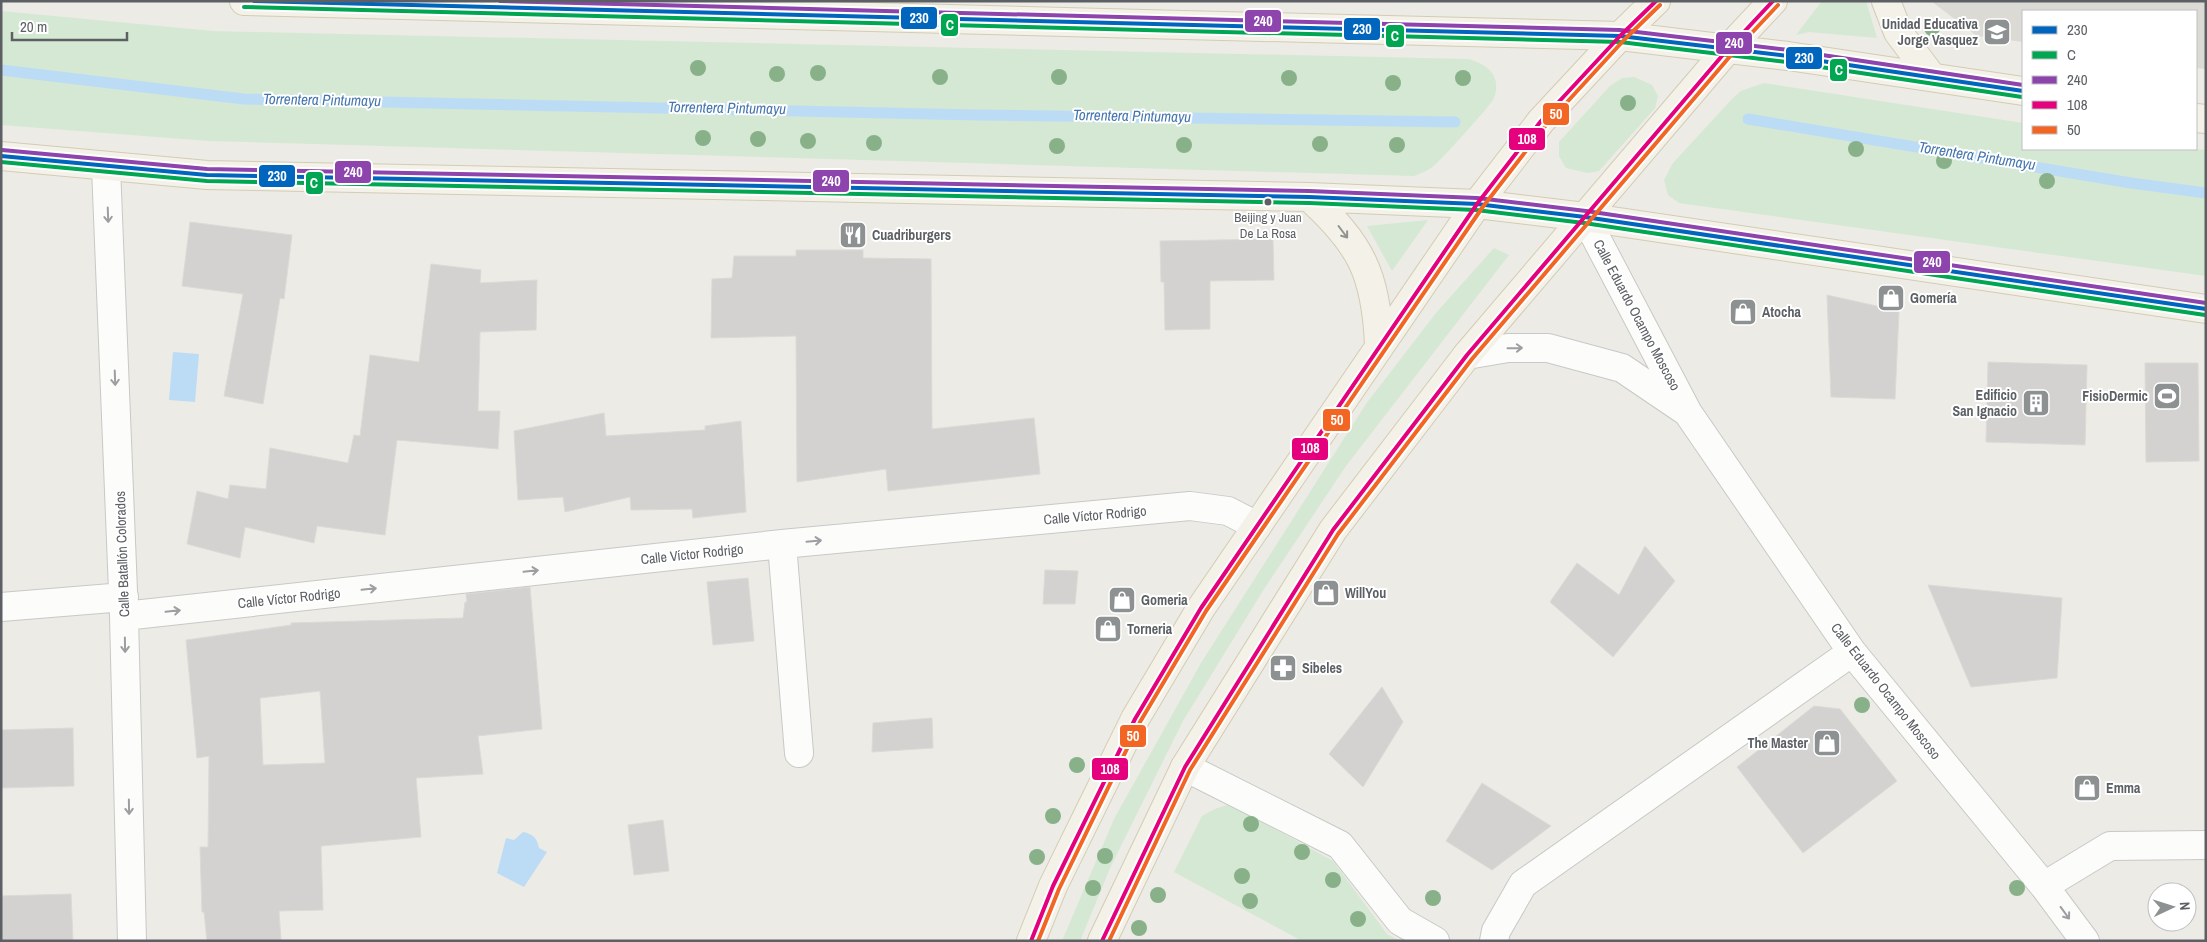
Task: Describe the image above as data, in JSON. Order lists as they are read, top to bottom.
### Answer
{
  "streets": {
    "street": ["Calle Eduardo Ocampo Moscoso", "Calle Víctor Rodrigo", "Calle Batallón Colorados"]
  },
  "crossings": [
    ["Calle Víctor Rodrigo", "Calle Batallón Colorados"]
  ],
  "one_way": ["Calle Víctor Rodrigo", "Calle Batallón Colorados"],
  "water": ["Torrentera Pintumayu"],
  "places": {
    "school or university": ["Unidad Educativa Jorge Vasquez"],
    "other": ["Beijing y Juan De La Rosa"],
    "restaurant": ["Cuadriburgers"],
    "shop": [
      "Gomería",
      "Atocha",
      "WillYou",
      "Gomeria",
      "Torneria",
      "The Master",
      "Emma"
    ],
    "sports": ["FisioDermic"],
    "building": ["Edificio San Ignacio"],
    "pharmacy": ["Sibeles"]
  },
  "lines": [
    "transit line 230",
    "transit line 240",
    "transit line 108",
    "transit line 50",
    "transit line C"
  ],
  "legend": [
    "230",
    "C",
    "240",
    "108",
    "50"
  ],
  "scale_bar": "20 m",
  "north": "right"
}
